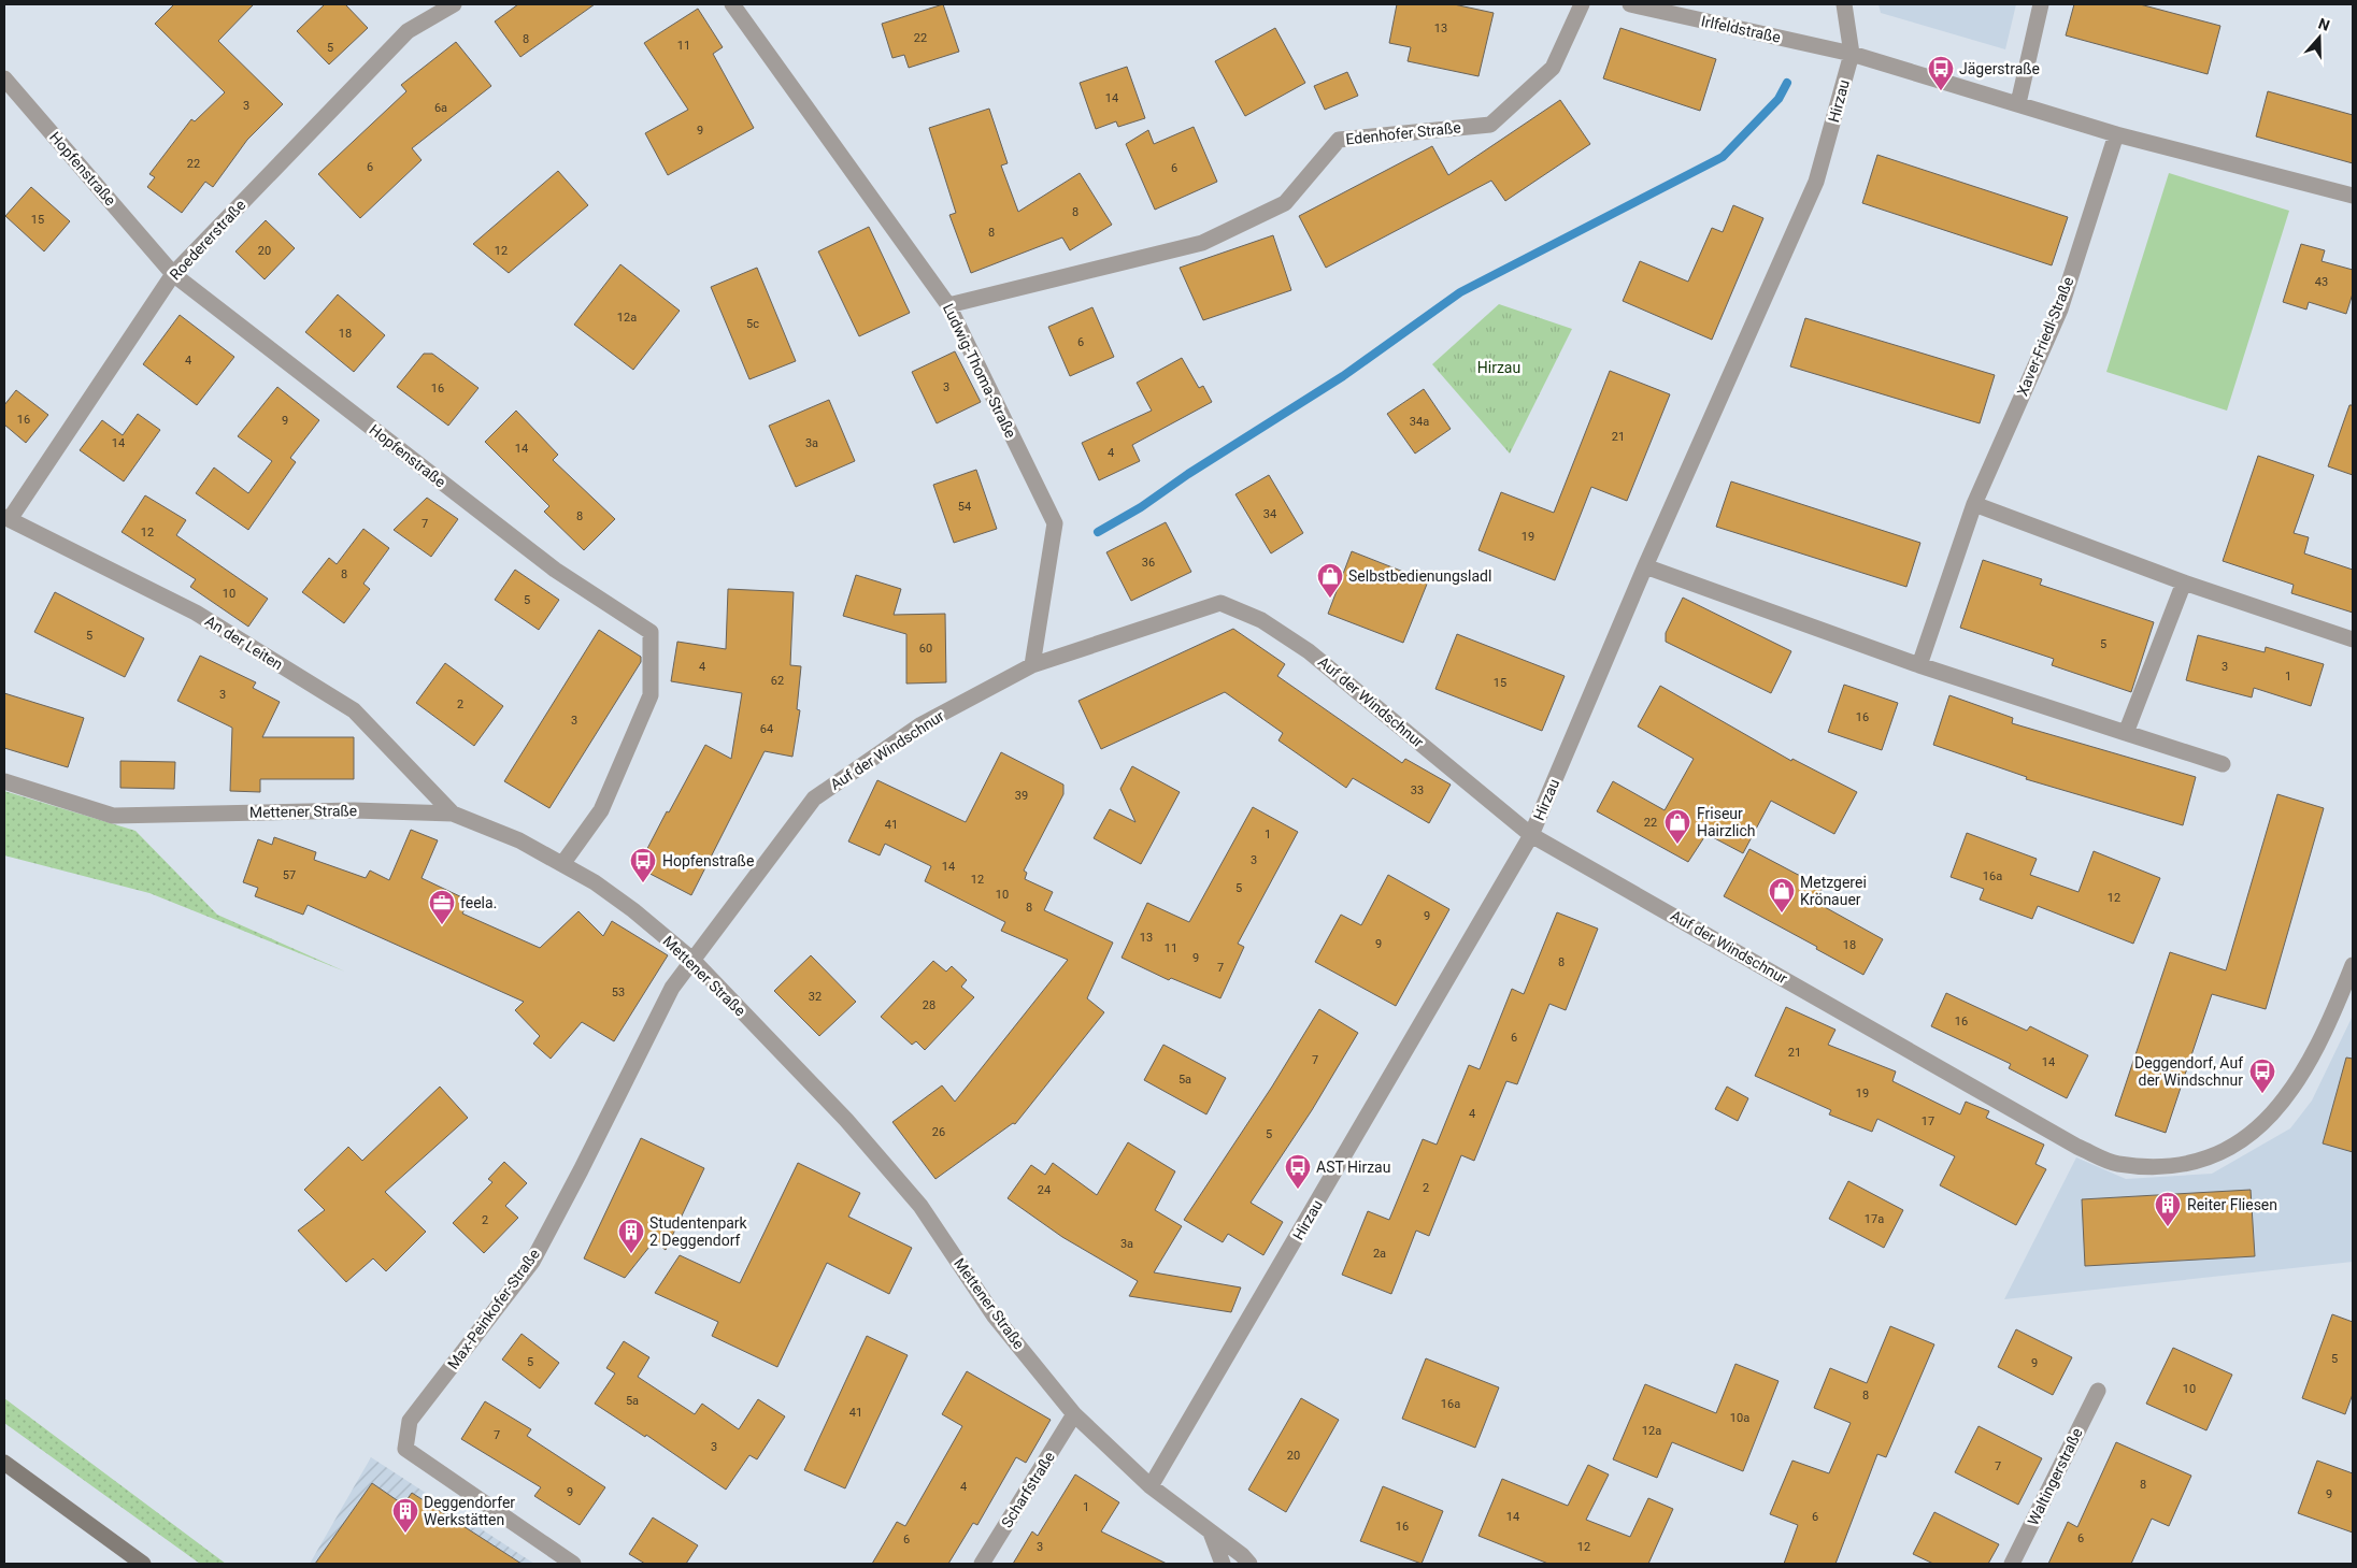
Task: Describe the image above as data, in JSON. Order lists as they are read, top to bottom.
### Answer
{
  "streets": {
    "street": [
      "Irlfeldstraße",
      "Hirzau",
      "Edenhofer Straße",
      "Hopfenstraße",
      "Roedererstraße",
      "Xaver-Friedl-Straße",
      "Ludwig-Thoma-Straße",
      "An der Leiten",
      "Auf der Windschnur",
      "Mettener Straße",
      "Max-Peinkofer-Straße",
      "Waltingerstraße",
      "Scharfstraße"
    ]
  },
  "crossings": [
    ["Irlfeldstraße", "Hirzau"],
    ["Hirzau", "Auf der Windschnur"],
    ["Hirzau", "Mettener Straße"],
    ["Edenhofer Straße", "Ludwig-Thoma-Straße"],
    ["Hopfenstraße", "Roedererstraße"],
    ["Hopfenstraße", "Mettener Straße"],
    ["Roedererstraße", "An der Leiten"],
    ["Ludwig-Thoma-Straße", "Auf der Windschnur"],
    ["An der Leiten", "Mettener Straße"],
    ["Auf der Windschnur", "Mettener Straße"],
    ["Auf der Windschnur", "Max-Peinkofer-Straße"],
    ["Mettener Straße", "Max-Peinkofer-Straße"],
    ["Mettener Straße", "Scharfstraße"]
  ],
  "parks": ["Hirzau"],
  "places": {
    "bus stop": [
      "Jägerstraße",
      "Hopfenstraße",
      "Deggendorf, Auf der Windschnur",
      "AST Hirzau"
    ],
    "shop": ["Selbstbedienungsladl", "Friseur Hairzlich", "Metzgerei Krönauer"],
    "office": ["feela."],
    "building": ["Reiter Fliesen", "Studentenpark 2 Deggendorf", "Deggendorfer Werkstätten"]
  },
  "house_numbers": [
    "13",
    "22",
    "8",
    "11",
    "5",
    "14",
    "3",
    "6a",
    "9",
    "22",
    "6",
    "6",
    "8",
    "15",
    "8",
    "20",
    "12",
    "43",
    "12a",
    "5c",
    "18",
    "6",
    "4",
    "3",
    "16",
    "16",
    "9",
    "34a",
    "21",
    "14",
    "3a",
    "14",
    "4",
    "54",
    "34",
    "8",
    "7",
    "12",
    "19",
    "36",
    "8",
    "10",
    "5",
    "5",
    "5",
    "60",
    "4",
    "3",
    "1",
    "62",
    "15",
    "3",
    "2",
    "16",
    "3",
    "64",
    "33",
    "39",
    "22",
    "41",
    "1",
    "3",
    "14",
    "57",
    "16a",
    "12",
    "5",
    "10",
    "12",
    "8",
    "9",
    "13",
    "9",
    "18",
    "11",
    "9",
    "8",
    "7",
    "53",
    "32",
    "28",
    "16",
    "6",
    "21",
    "7",
    "14",
    "5a",
    "19",
    "4",
    "17",
    "26",
    "5",
    "2",
    "24",
    "17a",
    "2",
    "3a",
    "2a",
    "5",
    "5",
    "9",
    "10",
    "8",
    "5a",
    "16a",
    "41",
    "10a",
    "12a",
    "7",
    "3",
    "20",
    "7",
    "8",
    "4",
    "9",
    "9",
    "1",
    "14",
    "6",
    "16",
    "6",
    "6",
    "3",
    "12"
  ],
  "north": "top"
}
